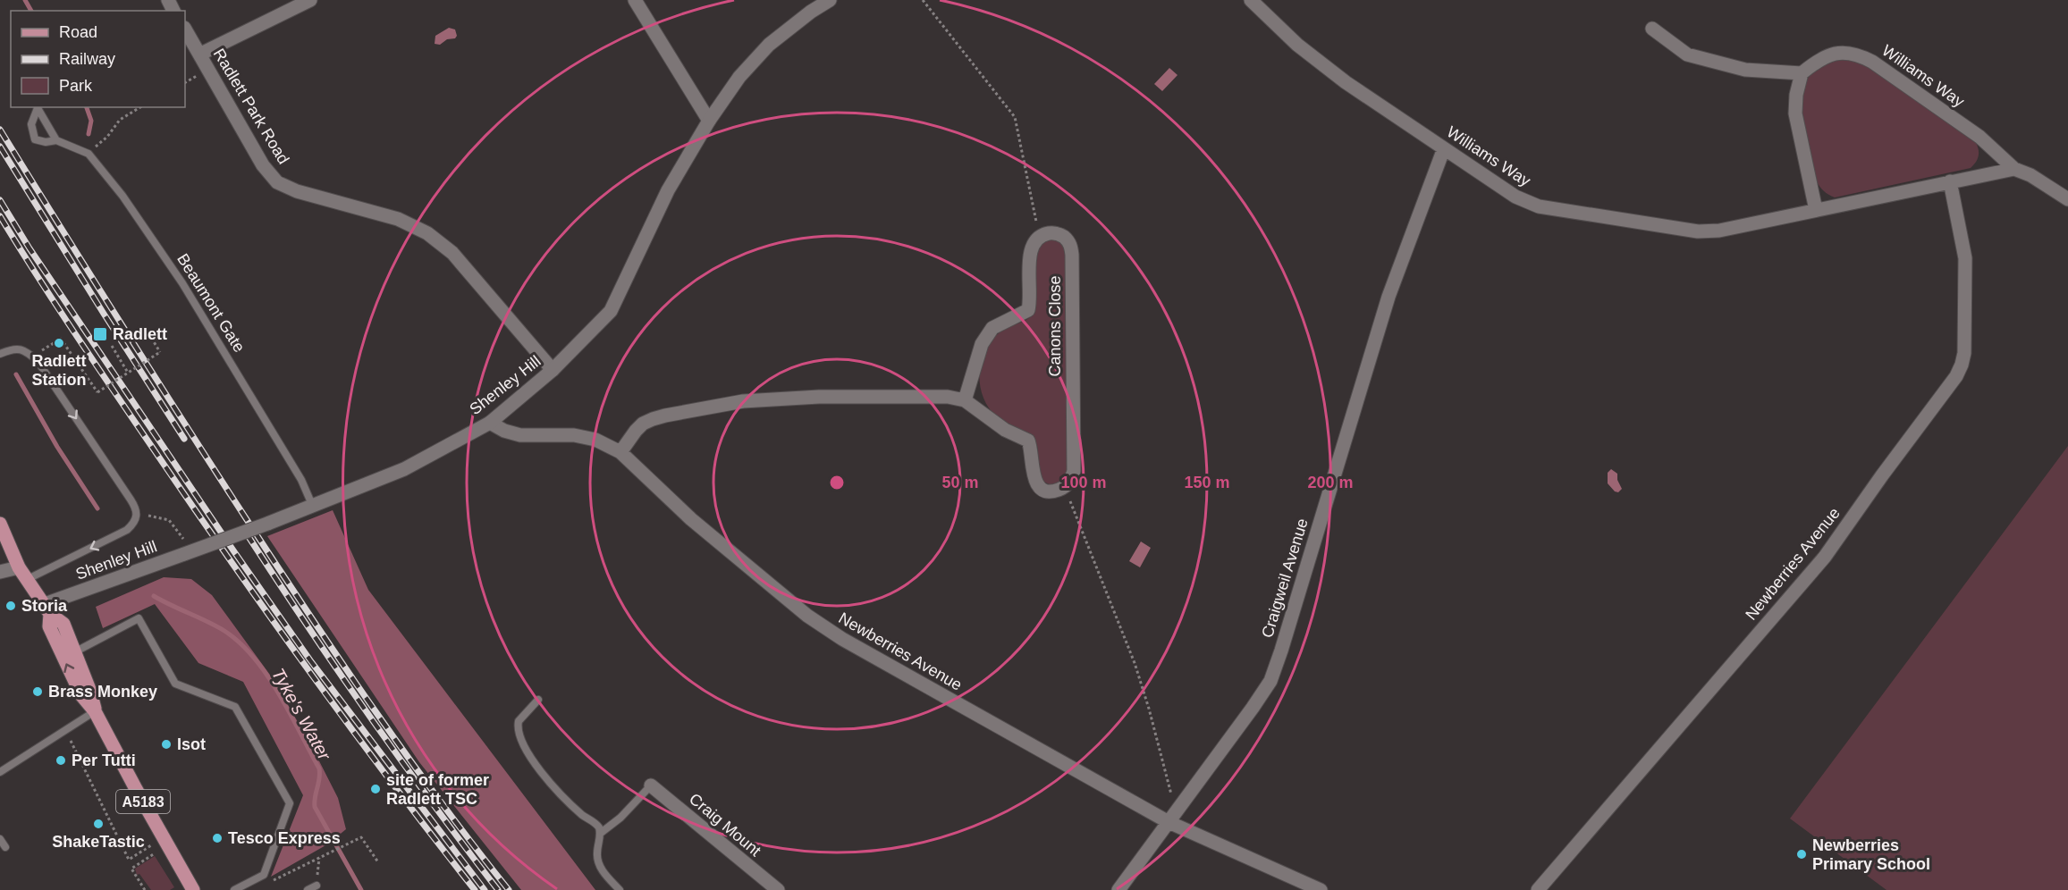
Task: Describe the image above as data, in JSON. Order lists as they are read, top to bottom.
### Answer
{
  "streets": {
    "main road": ["A5183"],
    "street": [
      "Williams Way",
      "Radlett Park Road",
      "Canons Close",
      "Shenley Hill",
      "Newberries Avenue",
      "Craigweil Avenue",
      "Craig Mount"
    ],
    "lane": ["Beaumont Gate"]
  },
  "crossings": [
    ["Williams Way", "Newberries Avenue"],
    ["Williams Way", "Craigweil Avenue"],
    ["Radlett Park Road", "Shenley Hill"],
    ["Beaumont Gate", "Shenley Hill"],
    ["Shenley Hill", "Newberries Avenue"],
    ["Shenley Hill", "A5183"],
    ["Newberries Avenue", "Craigweil Avenue"]
  ],
  "water": ["Tyke's Water"],
  "places": {
    "transit": ["Radlett"],
    "other": [
      "Radlett Station",
      "Storia",
      "Brass Monkey",
      "Isot",
      "Per Tutti",
      "site of former Radlett TSC",
      "ShakeTastic",
      "Tesco Express",
      "Newberries Primary School"
    ]
  },
  "legend": ["Road", "Railway", "Park"],
  "rings": [
    "50 m",
    "100 m",
    "150 m",
    "200 m"
  ]
}
